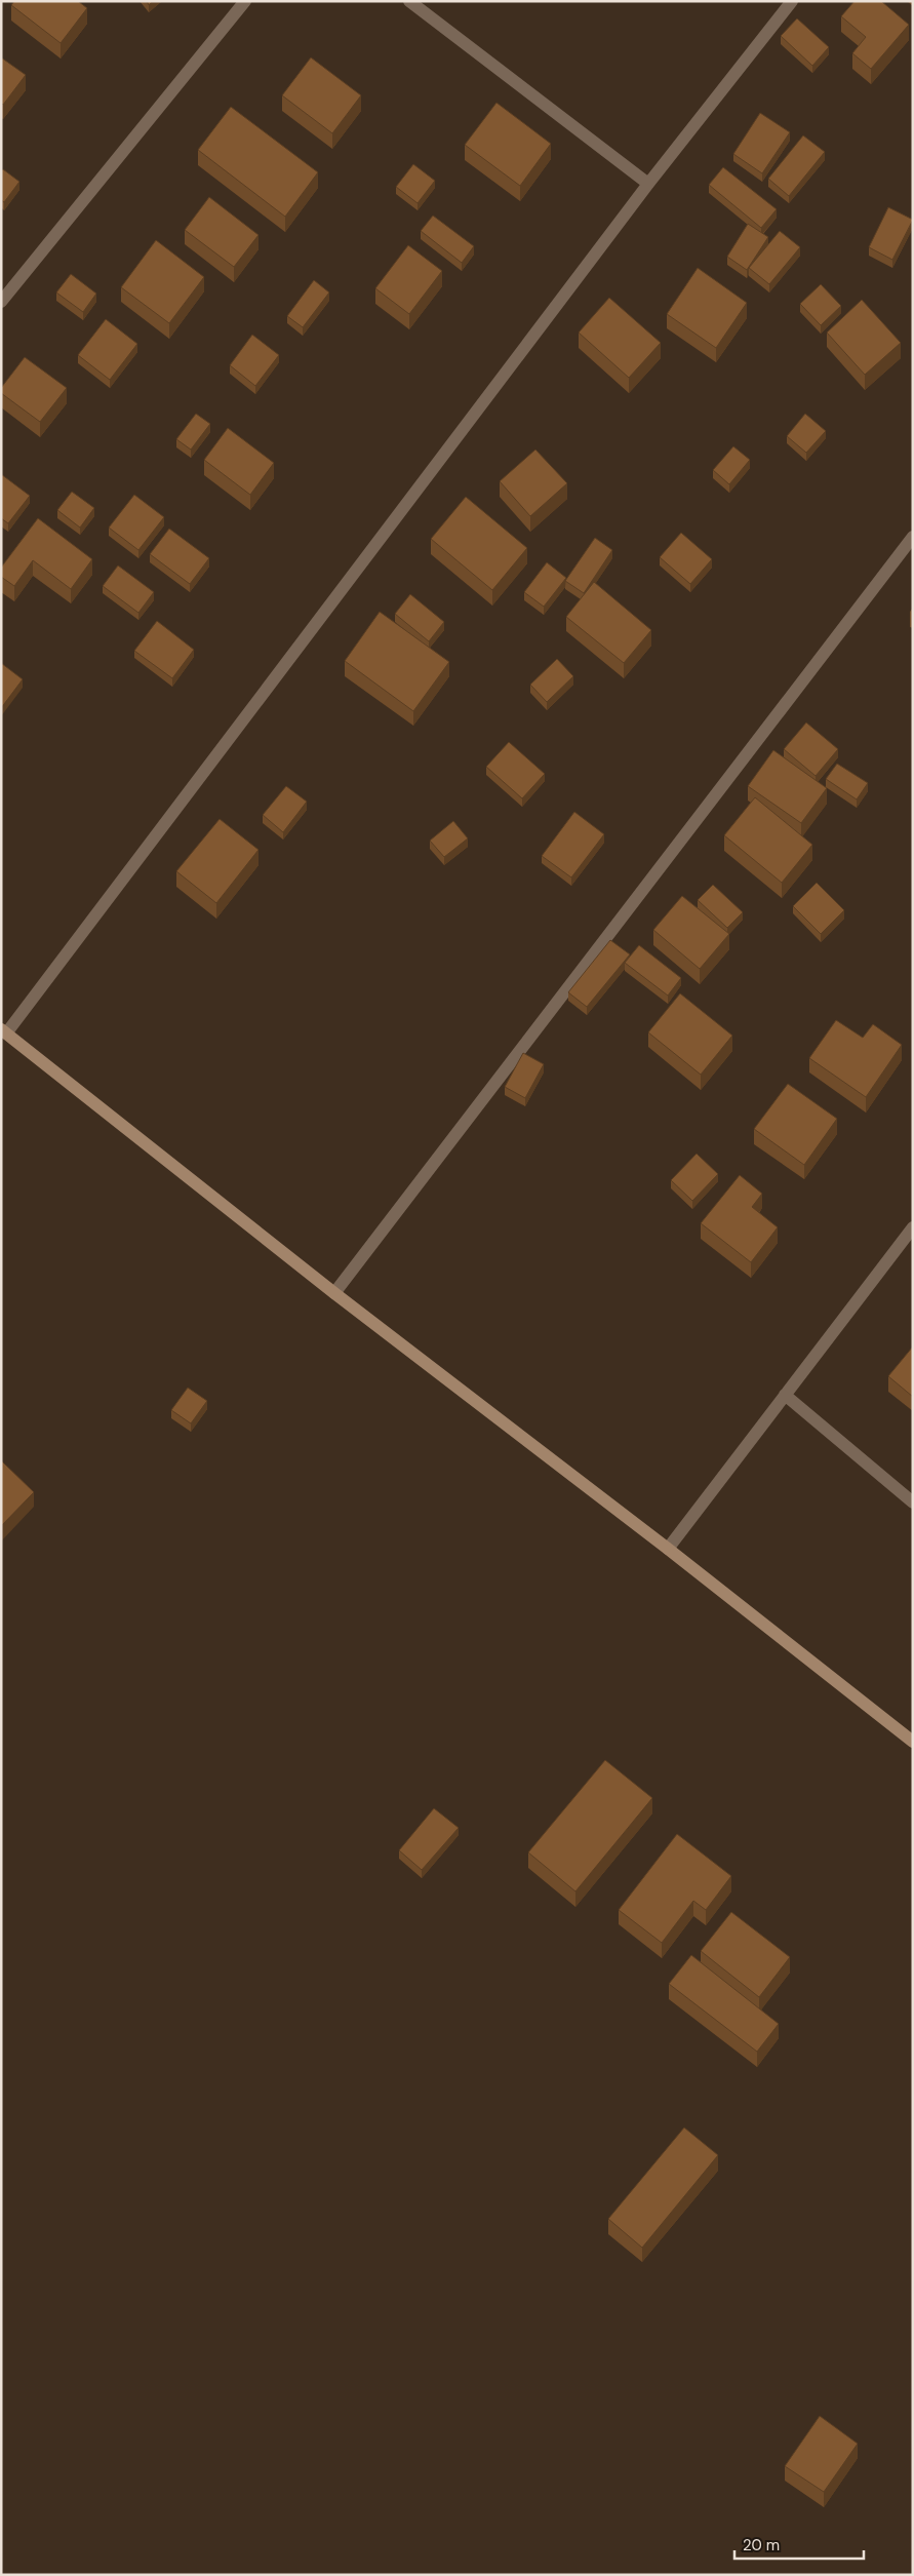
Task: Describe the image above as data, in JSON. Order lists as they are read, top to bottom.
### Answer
{
  "scale_bar": "20 m"
}
